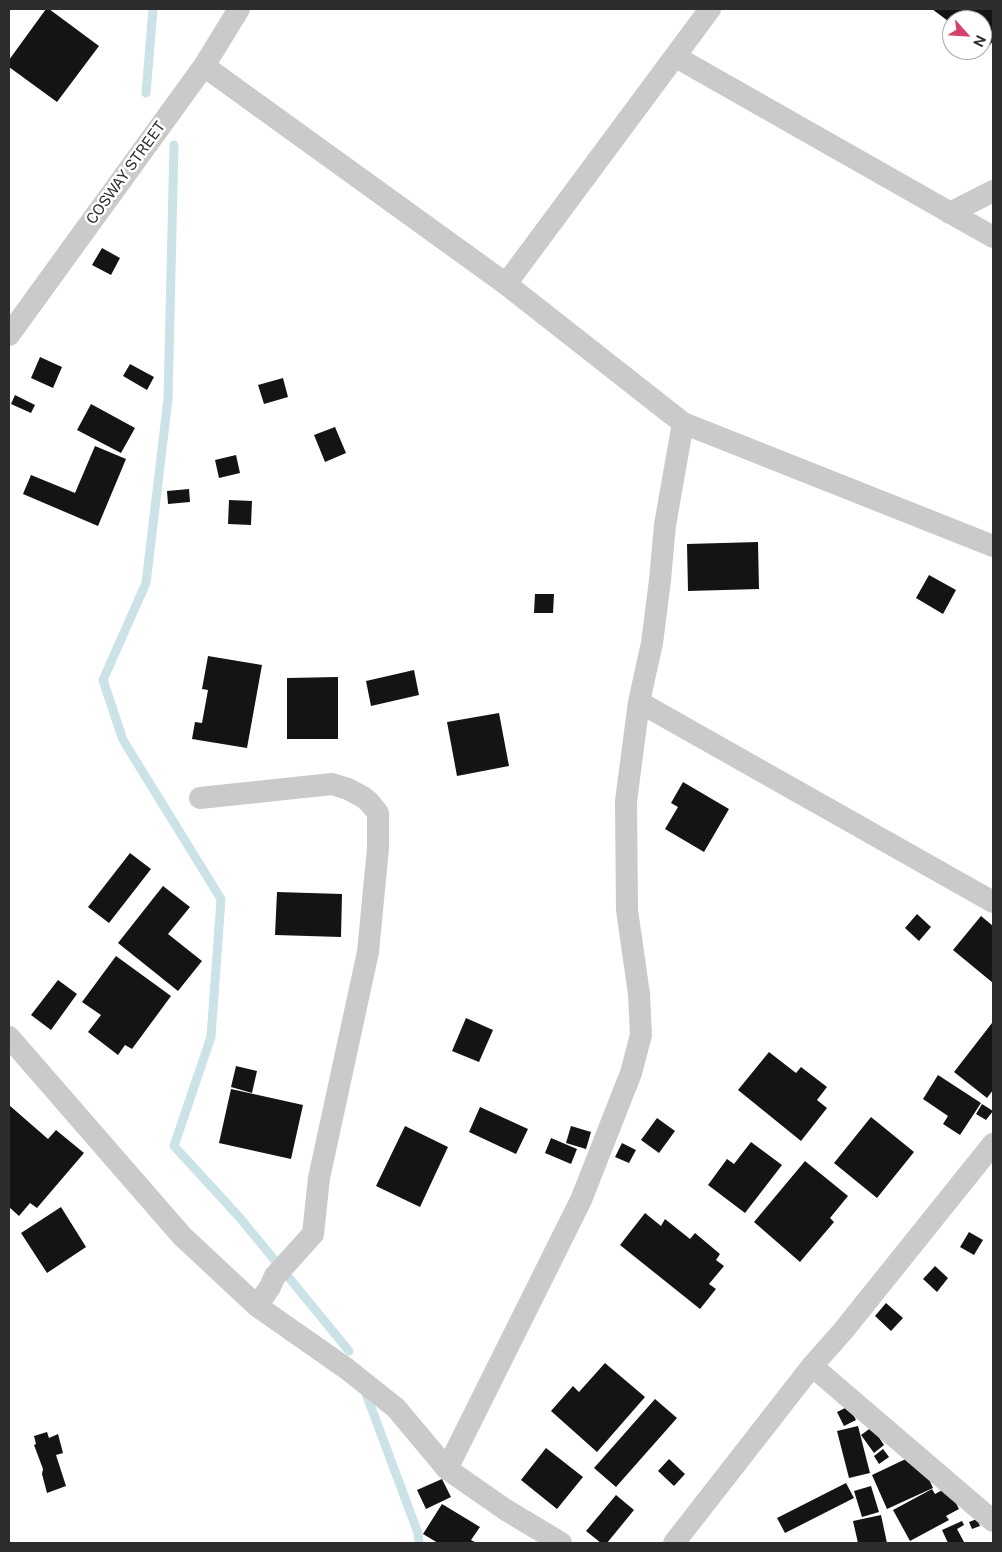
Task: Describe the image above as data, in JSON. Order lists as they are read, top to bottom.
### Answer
{
  "streets": {
    "street": ["COSWAY STREET"]
  },
  "north": "bottom right"
}
